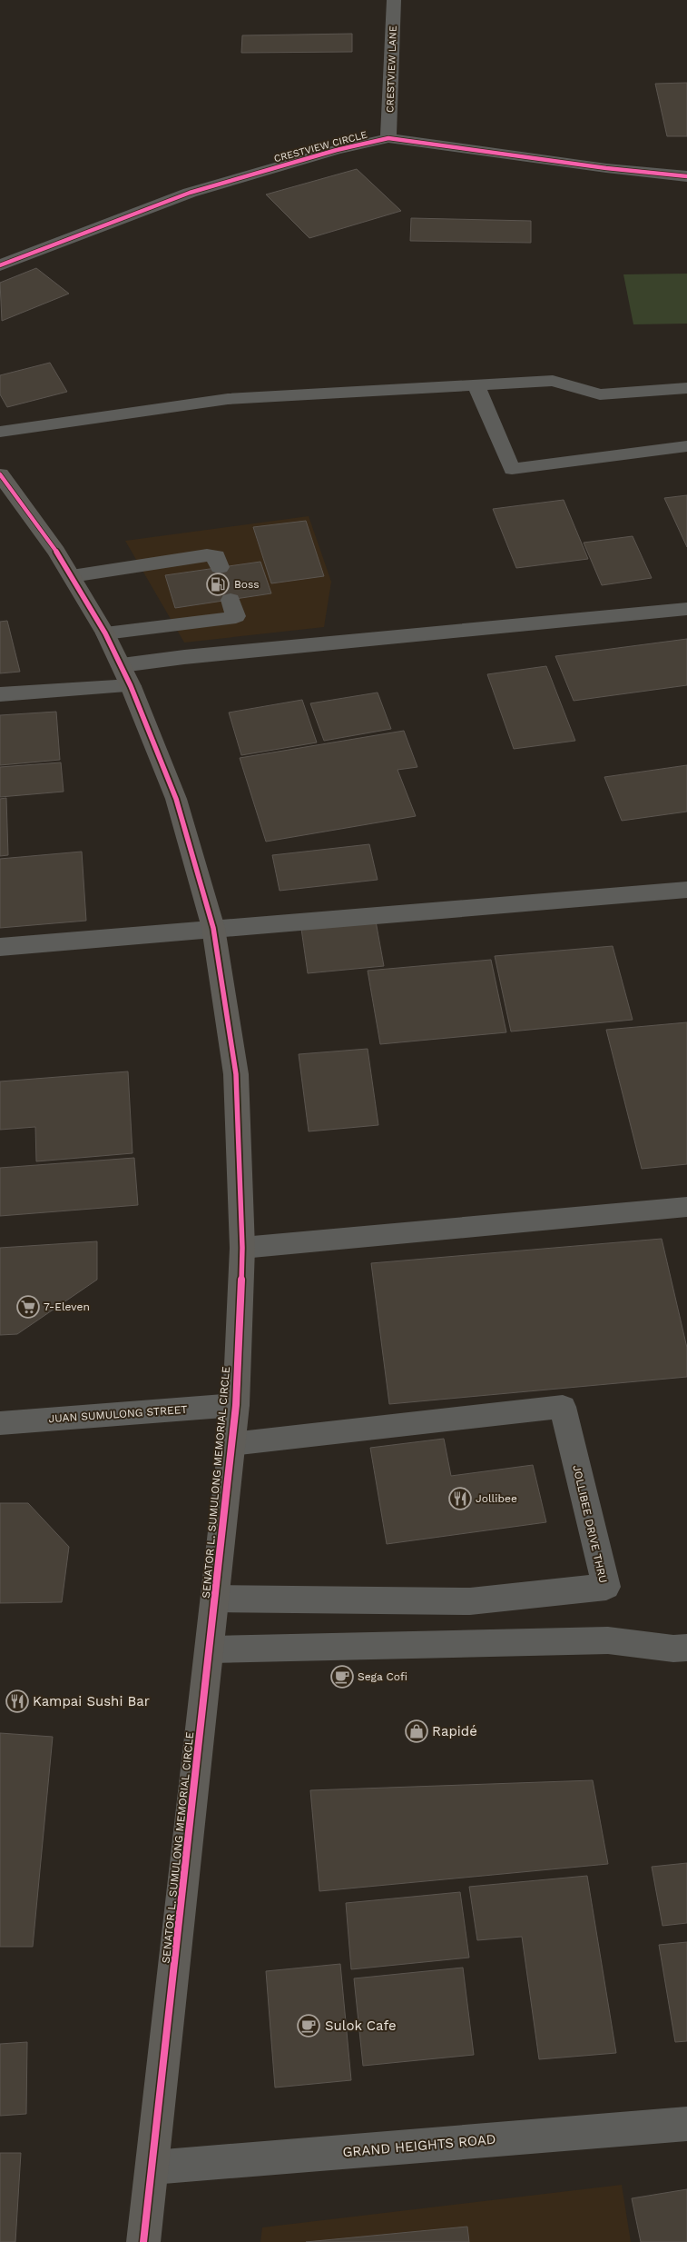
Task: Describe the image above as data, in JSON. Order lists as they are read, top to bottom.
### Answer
{
  "streets": {
    "main road": ["SENATOR L. SUMULONG MEMORIAL CIRCLE"],
    "street": [
      "CRESTVIEW LANE",
      "CRESTVIEW CIRCLE",
      "JUAN SUMULONG STREET",
      "JOLLIBEE DRIVE THRU",
      "GRAND HEIGHTS ROAD"
    ]
  },
  "crossings": [
    ["CRESTVIEW LANE", "CRESTVIEW CIRCLE"],
    ["JUAN SUMULONG STREET", "SENATOR L. SUMULONG MEMORIAL CIRCLE"],
    ["SENATOR L. SUMULONG MEMORIAL CIRCLE", "JOLLIBEE DRIVE THRU"],
    ["SENATOR L. SUMULONG MEMORIAL CIRCLE", "GRAND HEIGHTS ROAD"]
  ],
  "places": {
    "fuel station": ["Boss"],
    "supermarket": ["7-Eleven"],
    "restaurant": ["Jollibee", "Kampai Sushi Bar"],
    "cafe": ["Sega Cofi", "Sulok Cafe"],
    "shop": ["Rapidé"]
  }
}
